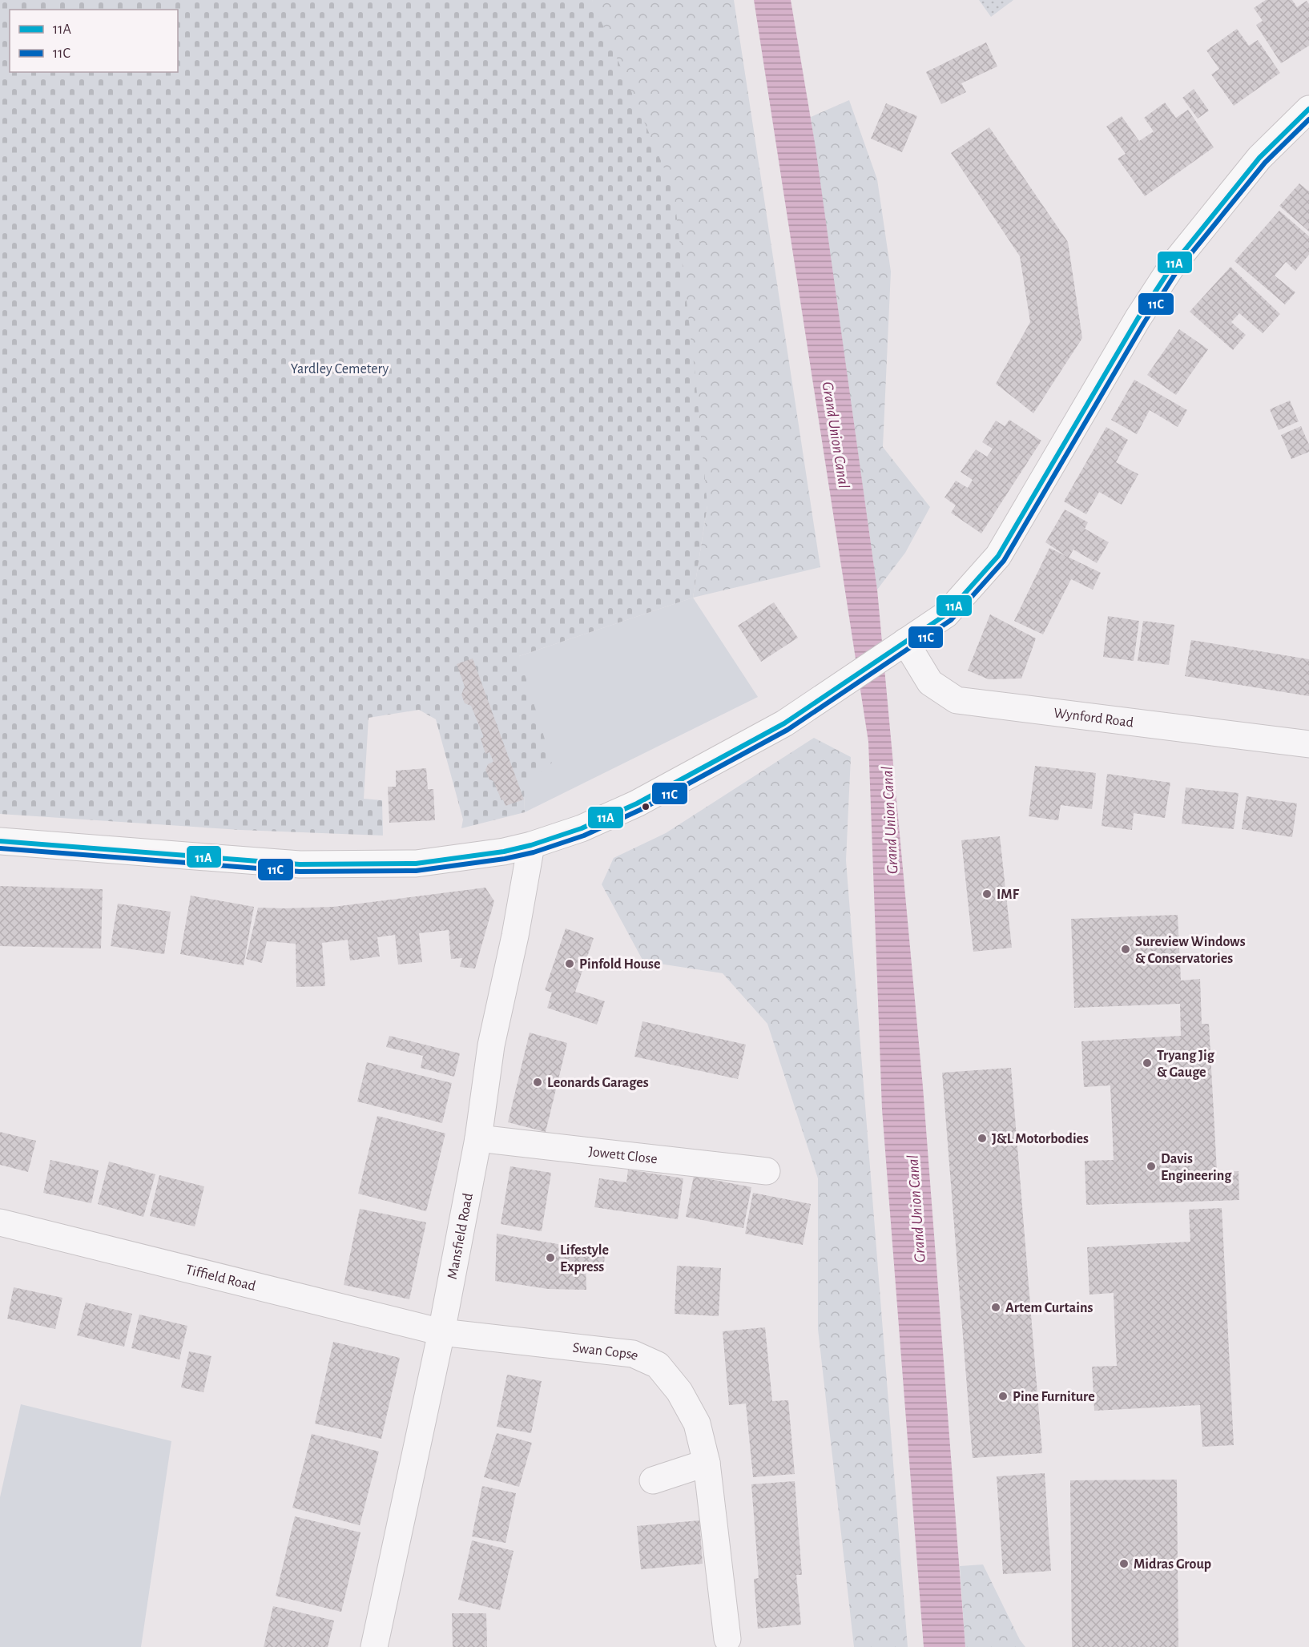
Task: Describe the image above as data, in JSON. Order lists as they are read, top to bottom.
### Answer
{
  "streets": {
    "street": [
      "Wynford Road",
      "Jowett Close",
      "Mansfield Road",
      "Tiffield Road",
      "Swan Copse"
    ]
  },
  "crossings": [
    ["Jowett Close", "Mansfield Road"],
    ["Mansfield Road", "Tiffield Road"],
    ["Mansfield Road", "Swan Copse"],
    ["Tiffield Road", "Swan Copse"]
  ],
  "water": ["Grand Union Canal"],
  "parks": ["Yardley Cemetery"],
  "places": [
    "IMF",
    "Sureview Windows & Conservatories",
    "Pinfold House",
    "Tryang Jig & Gauge",
    "Leonards Garages",
    "J&L Motorbodies",
    "Davis Engineering",
    "Lifestyle Express",
    "Artem Curtains",
    "Pine Furniture",
    "Midras Group"
  ],
  "lines": ["transit line 11A", "transit line 11C"],
  "legend": ["11A", "11C"]
}
